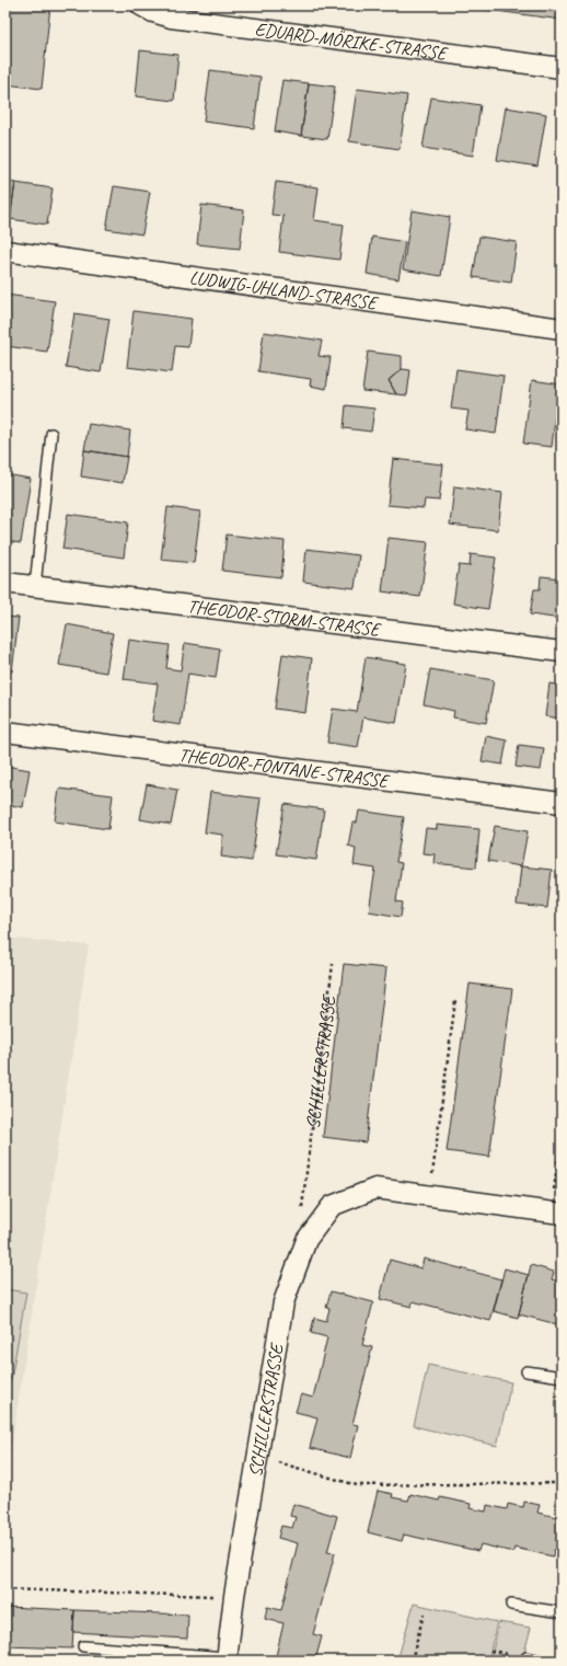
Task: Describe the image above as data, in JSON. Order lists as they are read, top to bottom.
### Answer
{
  "streets": {
    "street": [
      "EDUARD-MÖRIKE-STRASSE",
      "LUDWIG-UHLAND-STRASSE",
      "THEODOR-STORM-STRASSE",
      "THEODOR-FONTANE-STRASSE",
      "SCHILLERSTRASSE"
    ]
  }
}
